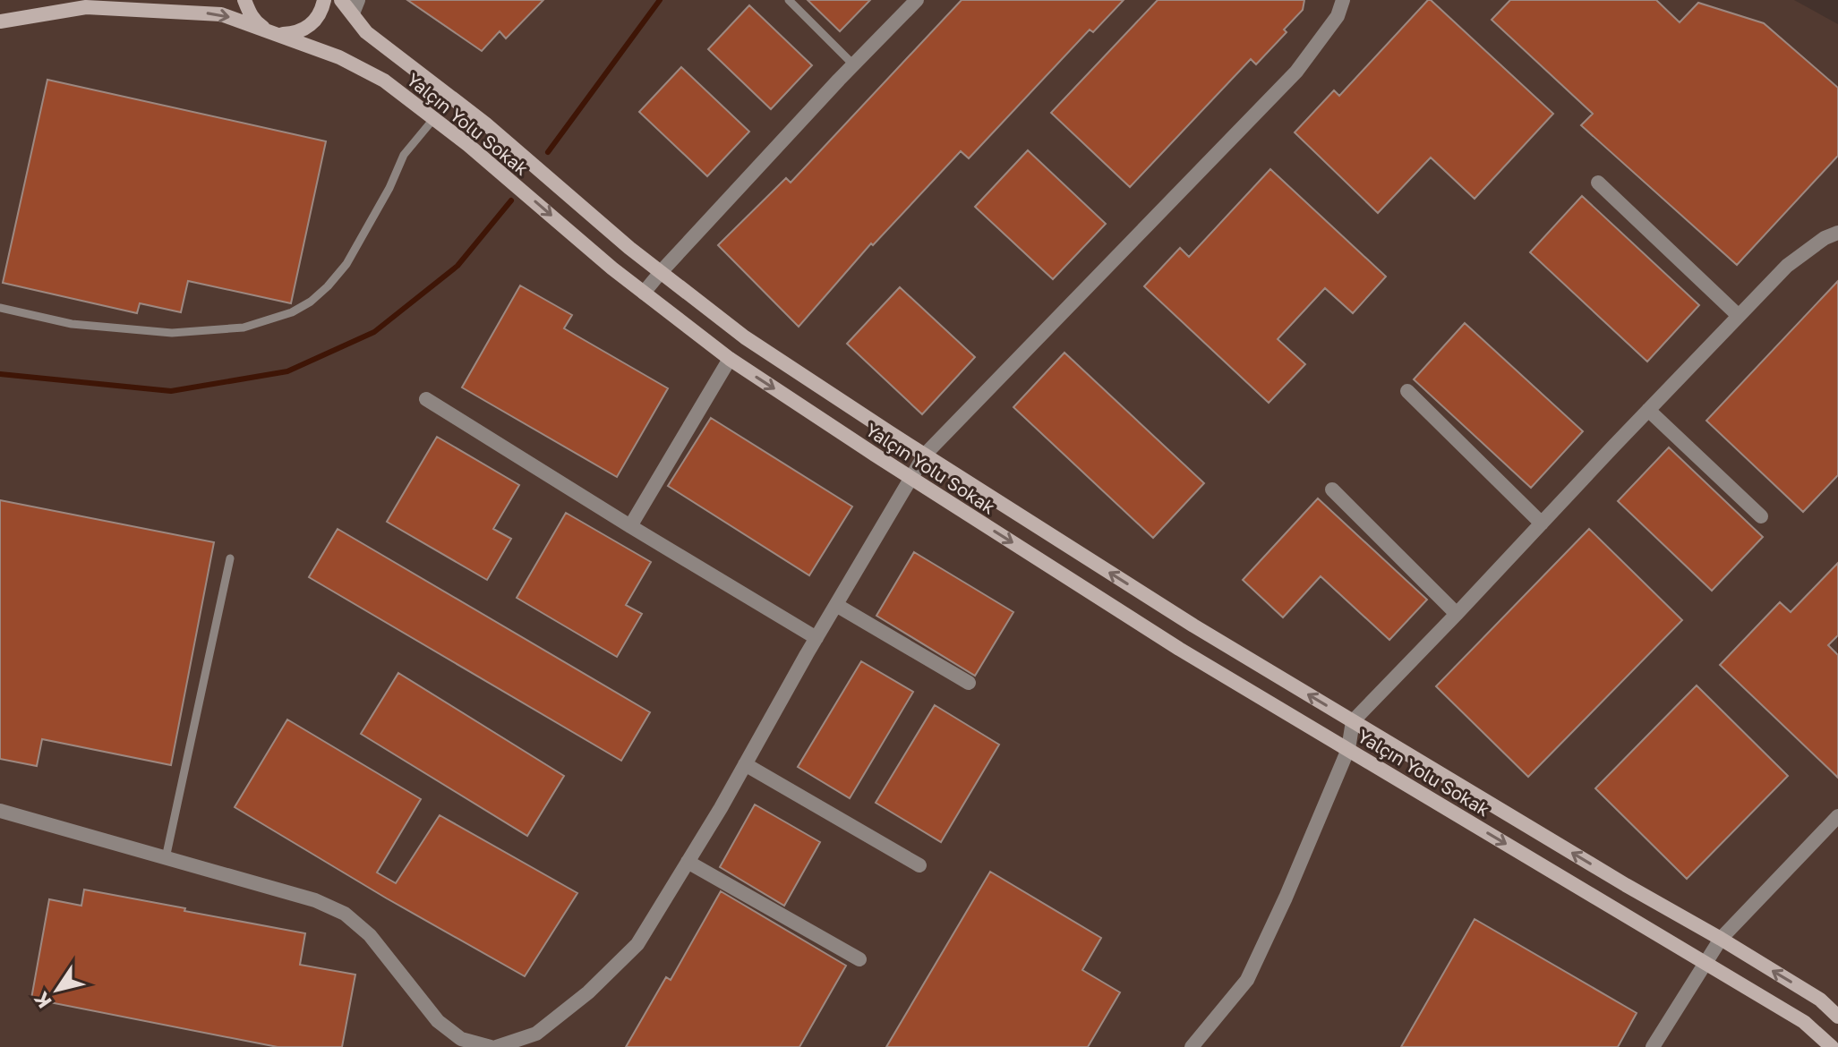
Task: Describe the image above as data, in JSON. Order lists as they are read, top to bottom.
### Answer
{
  "streets": {
    "street": ["Yalçın Yolu Sokak"]
  },
  "north": "bottom left"
}
